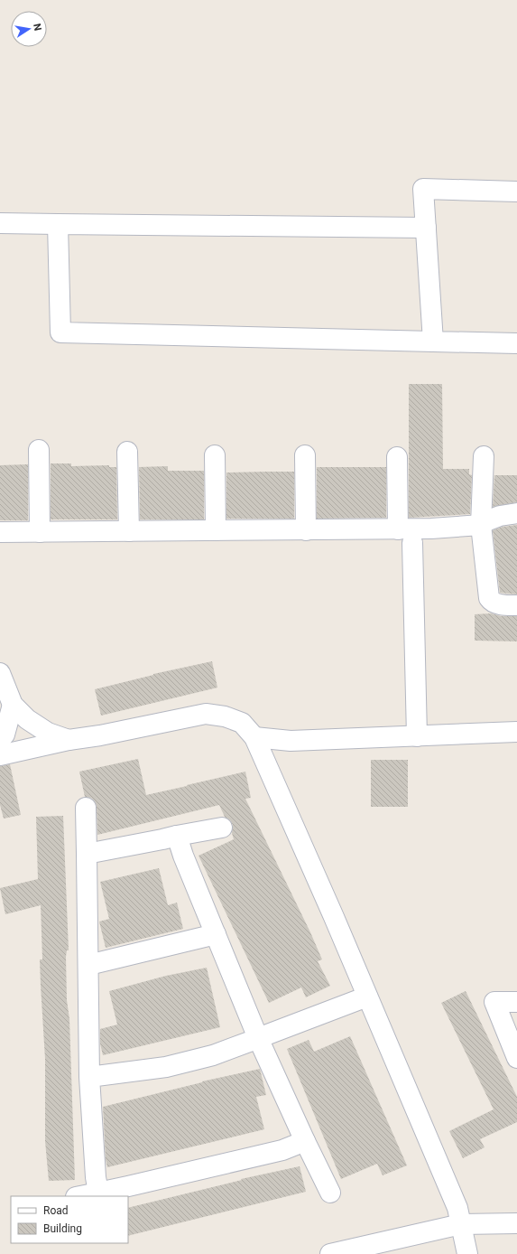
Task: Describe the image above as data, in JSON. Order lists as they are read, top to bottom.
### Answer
{
  "legend": ["Road", "Building"],
  "north": "right"
}
